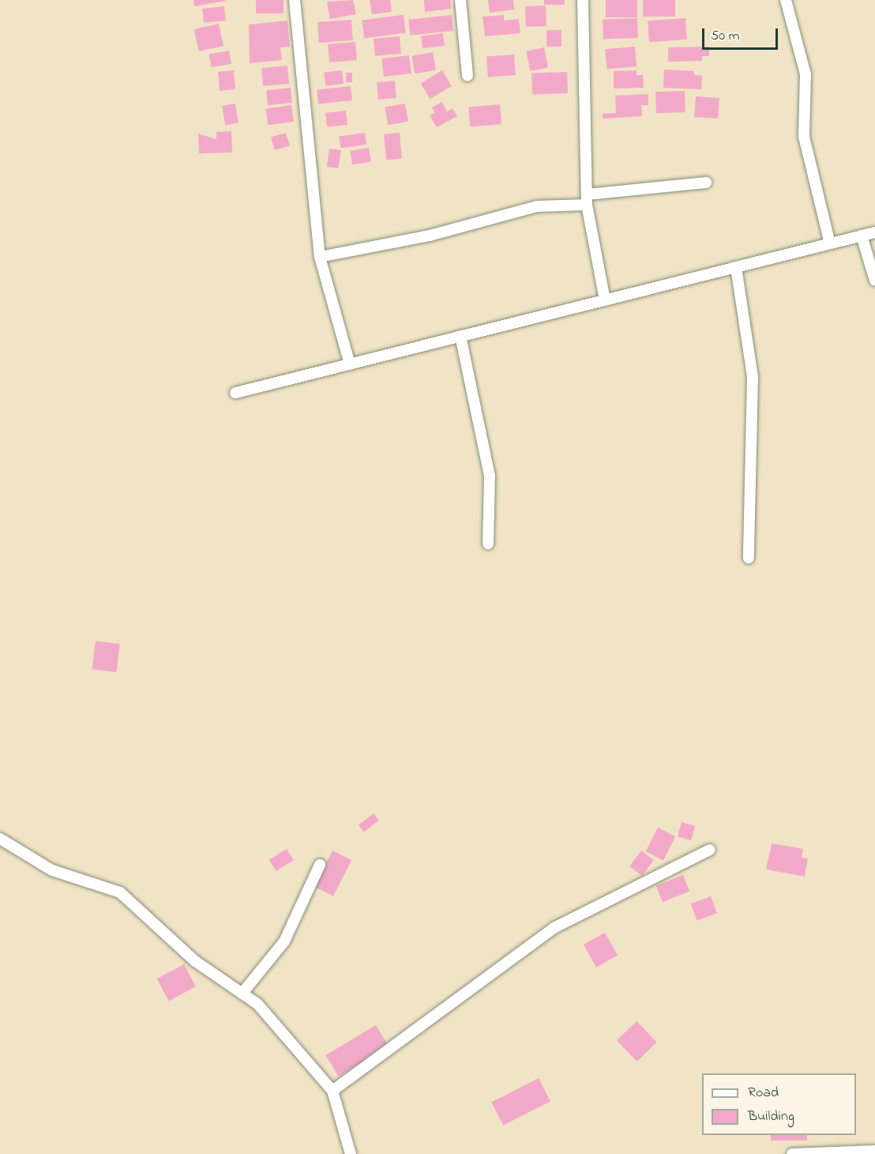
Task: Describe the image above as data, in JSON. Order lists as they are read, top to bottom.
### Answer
{
  "legend": ["Road", "Building"],
  "scale_bar": "50 m"
}
